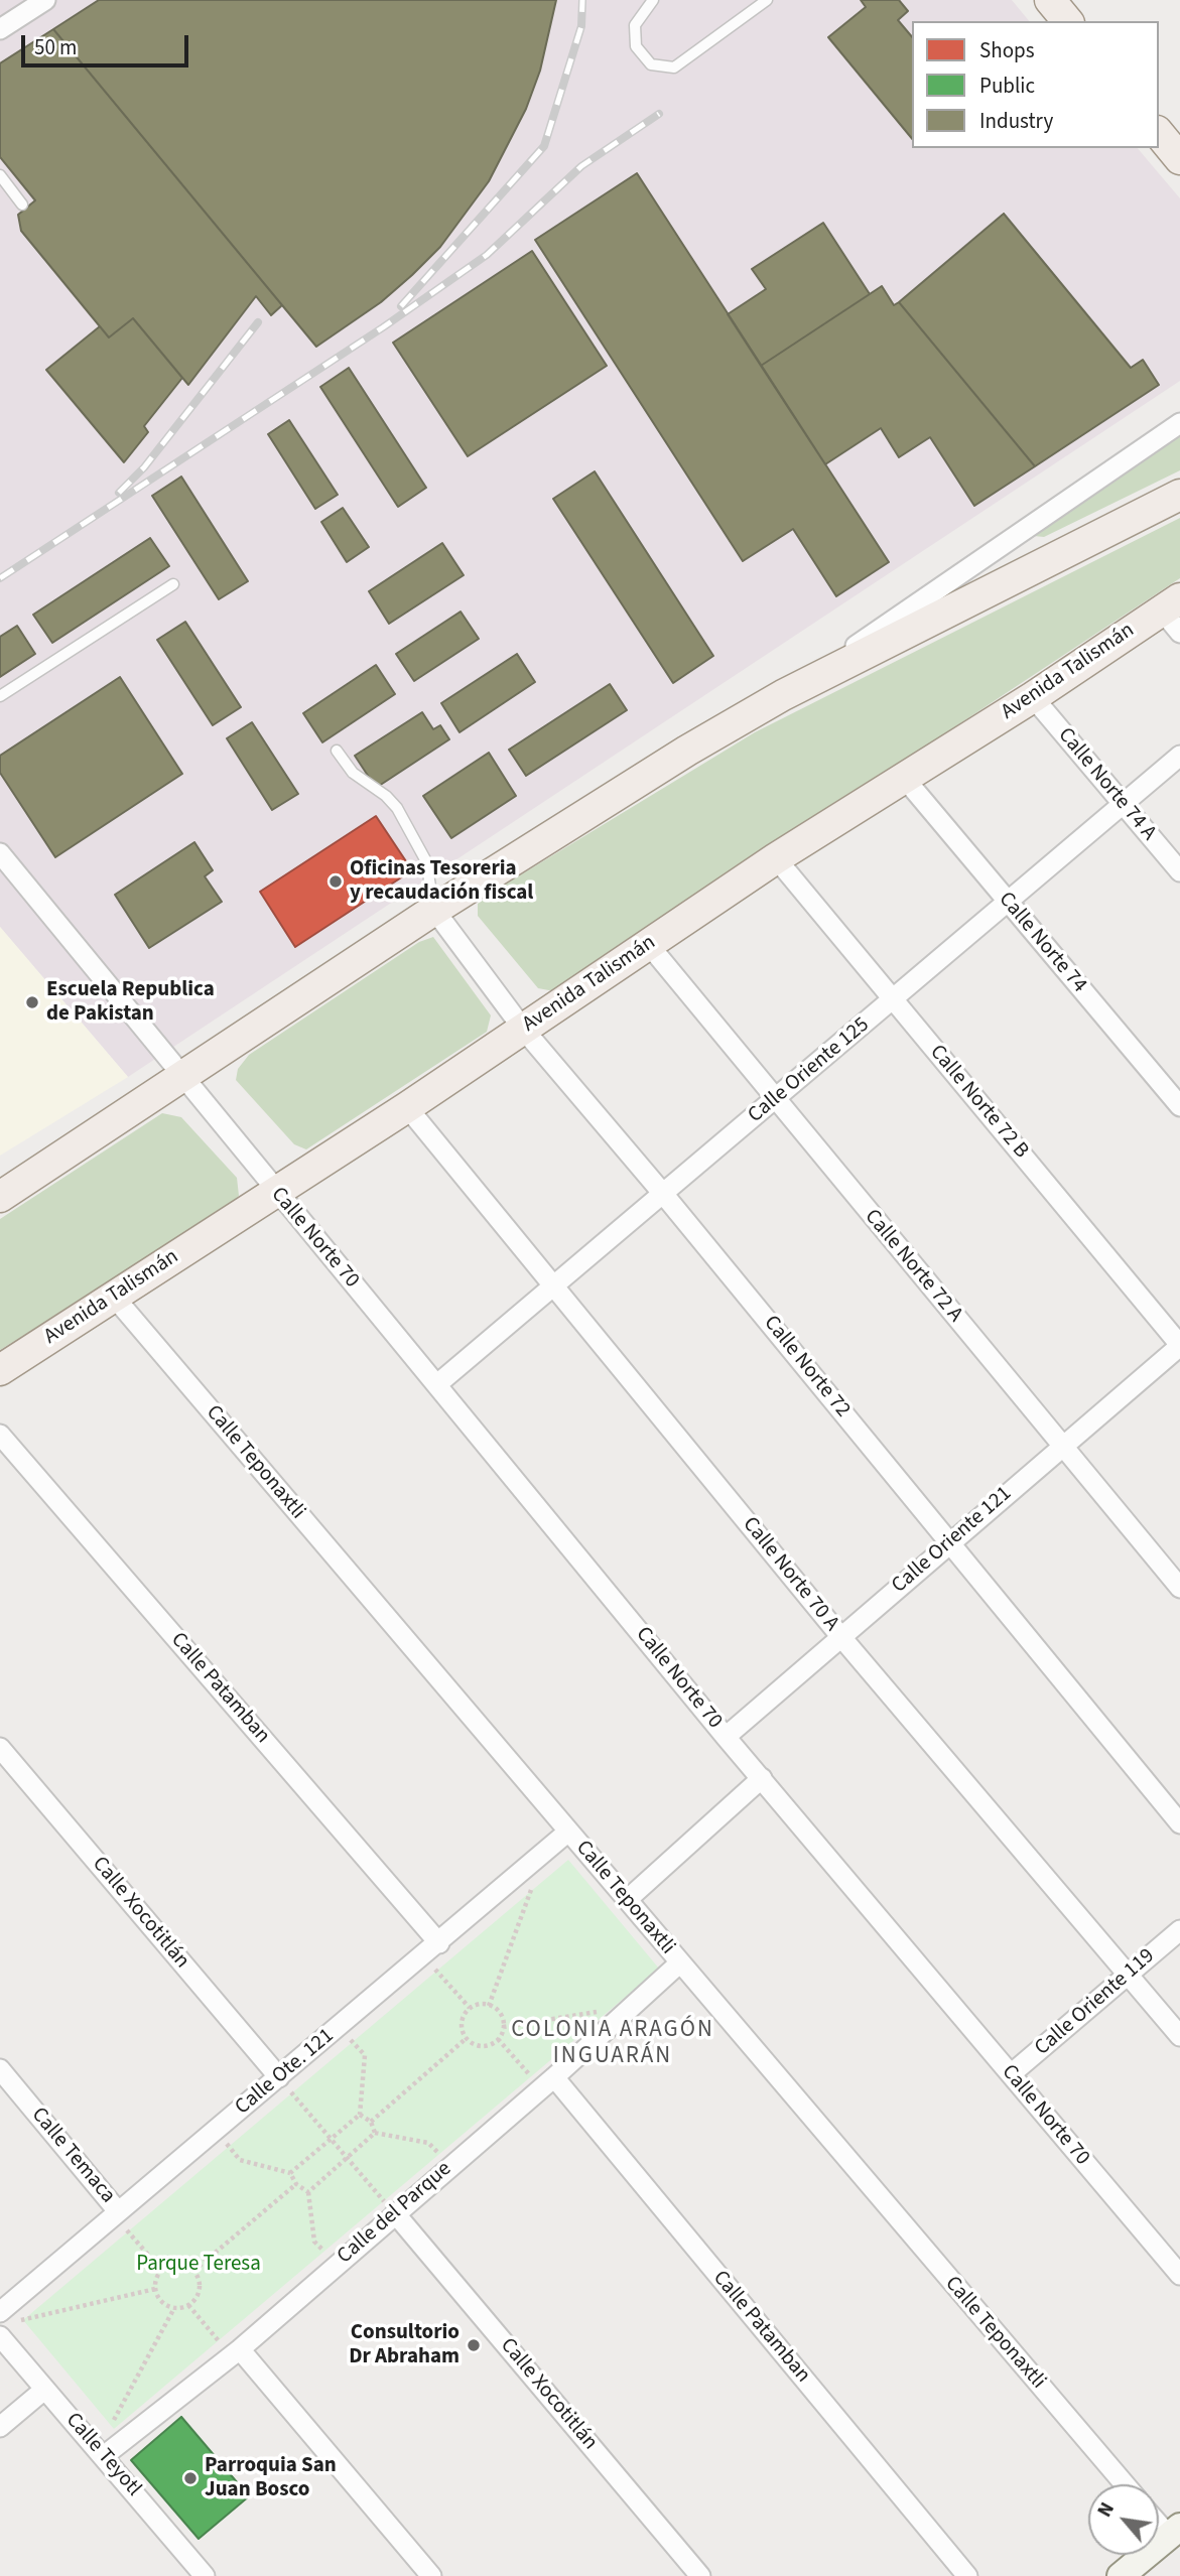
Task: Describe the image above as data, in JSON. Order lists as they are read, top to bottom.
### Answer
{
  "streets": {
    "main road": ["Avenida Talismán"],
    "street": [
      "Calle Norte 74 A",
      "Calle Norte 74",
      "Calle Oriente 125",
      "Calle Norte 72 B",
      "Calle Norte 70",
      "Calle Norte 72 A",
      "Calle Norte 72",
      "Calle Teponaxtli",
      "Calle Oriente 121",
      "Calle Norte 70 A",
      "Calle Patamban",
      "Calle Xocotitlán",
      "Calle Oriente 119",
      "Calle Ote. 121",
      "Calle Temaca",
      "Calle del Parque",
      "Calle Teyotl"
    ]
  },
  "crossings": [
    ["Avenida Talismán", "Calle Norte 74 A"],
    ["Avenida Talismán", "Calle Norte 74"],
    ["Avenida Talismán", "Calle Norte 72 B"],
    ["Avenida Talismán", "Calle Norte 70"],
    ["Avenida Talismán", "Calle Norte 72 A"],
    ["Avenida Talismán", "Calle Norte 72"],
    ["Avenida Talismán", "Calle Teponaxtli"],
    ["Avenida Talismán", "Calle Norte 70 A"],
    ["Calle Norte 74 A", "Calle Oriente 125"],
    ["Calle Norte 74", "Calle Oriente 125"],
    ["Calle Oriente 125", "Calle Norte 72 B"],
    ["Calle Oriente 125", "Calle Norte 70"],
    ["Calle Oriente 125", "Calle Norte 72 A"],
    ["Calle Oriente 125", "Calle Norte 72"],
    ["Calle Oriente 125", "Calle Norte 70 A"],
    ["Calle Norte 72 B", "Calle Oriente 121"],
    ["Calle Norte 70", "Calle Oriente 121"],
    ["Calle Norte 70", "Calle Oriente 119"],
    ["Calle Norte 72 A", "Calle Oriente 121"],
    ["Calle Norte 72", "Calle Oriente 121"],
    ["Calle Teponaxtli", "Calle Ote. 121"],
    ["Calle Teponaxtli", "Calle del Parque"],
    ["Calle Oriente 121", "Calle Norte 70 A"],
    ["Calle Norte 70 A", "Calle Oriente 119"],
    ["Calle Patamban", "Calle Ote. 121"],
    ["Calle Patamban", "Calle del Parque"],
    ["Calle Xocotitlán", "Calle Ote. 121"],
    ["Calle Xocotitlán", "Calle del Parque"],
    ["Calle Ote. 121", "Calle Temaca"],
    ["Calle Ote. 121", "Calle Teyotl"],
    ["Calle del Parque", "Calle Teyotl"]
  ],
  "districts": ["COLONIA ARAGÓN INGUARÁN"],
  "parks": ["Parque Teresa"],
  "places": [
    "Oficinas Tesoreria y recaudación fiscal",
    "Escuela Republica de Pakistan",
    "Consultorio Dr Abraham",
    "Parroquia San Juan Bosco"
  ],
  "legend": ["Shops", "Public", "Industry"],
  "scale_bar": "50 m",
  "north": "top left"
}
